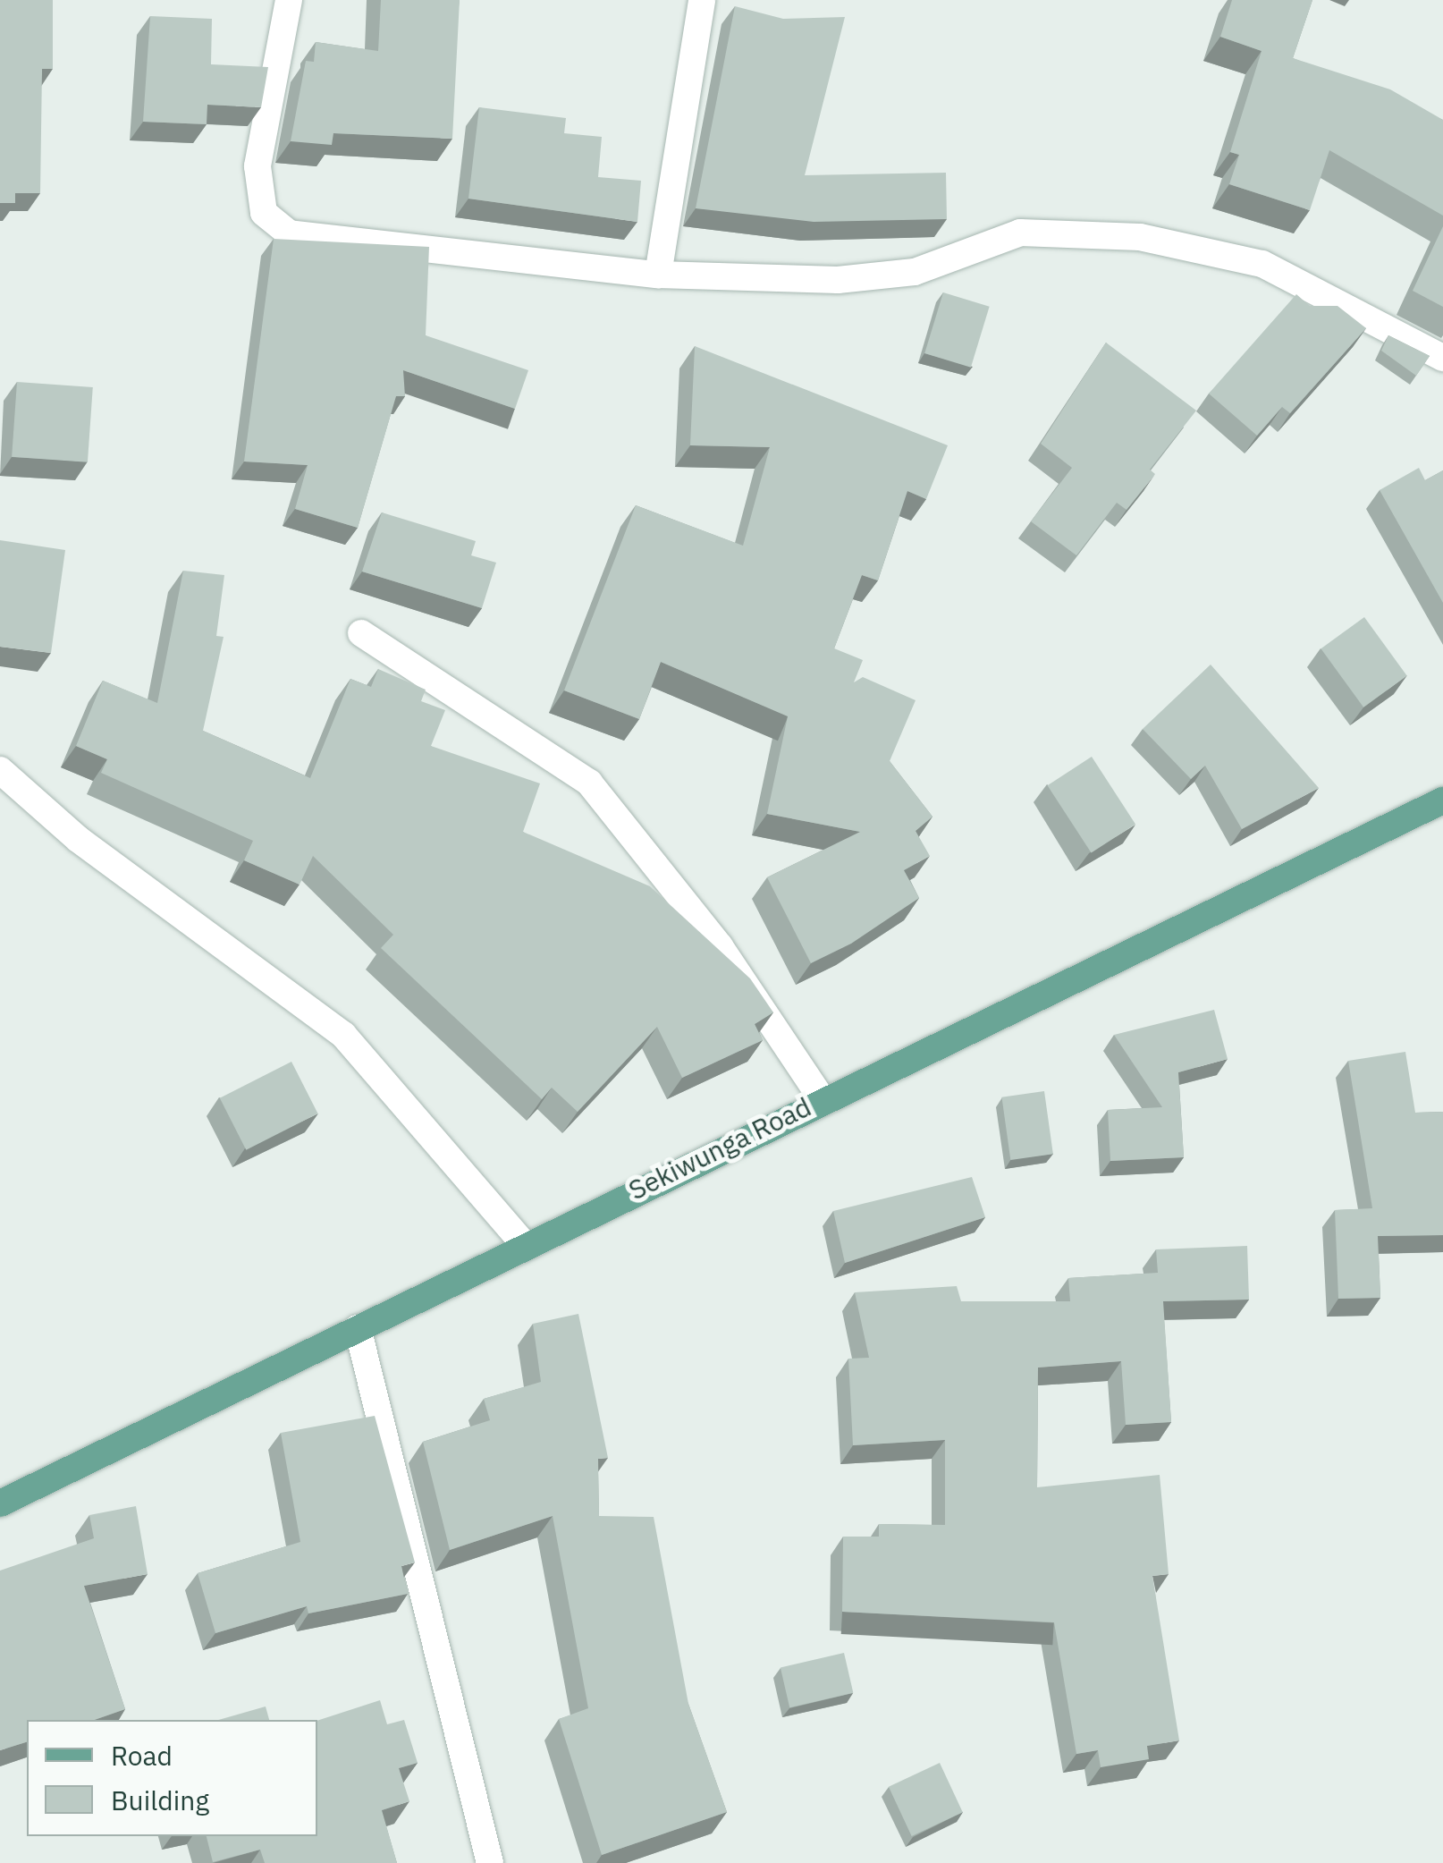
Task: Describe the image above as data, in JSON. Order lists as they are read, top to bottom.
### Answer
{
  "streets": {
    "main road": ["Sekiwunga Road"]
  },
  "legend": ["Road", "Building"]
}
